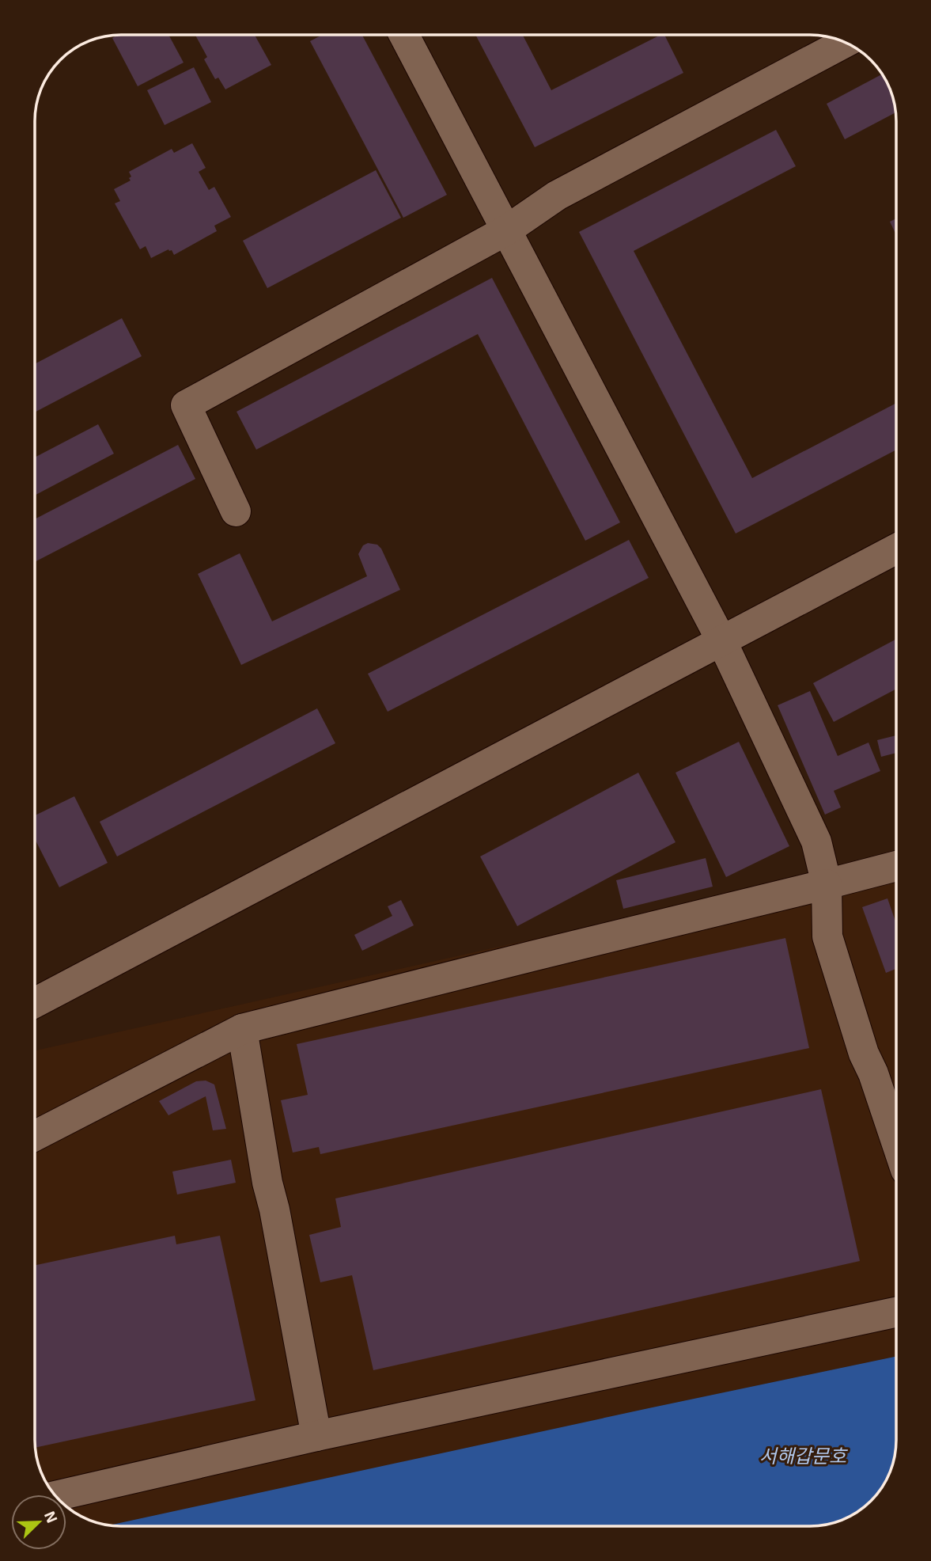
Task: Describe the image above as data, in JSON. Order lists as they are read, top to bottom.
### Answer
{
  "water": ["서해갑문호"],
  "north": "top right"
}
